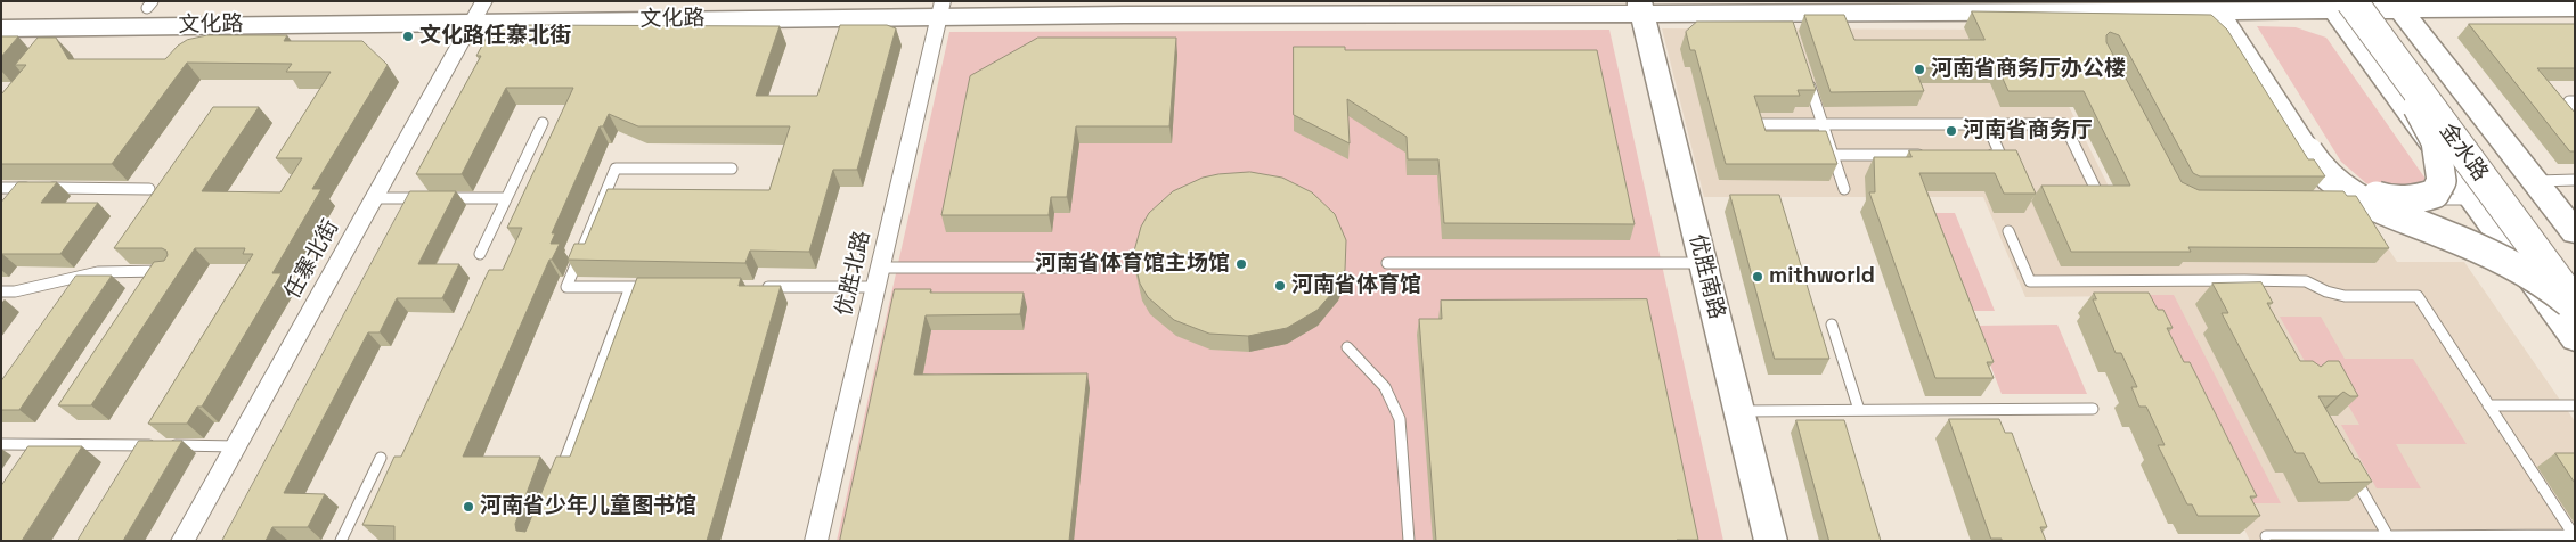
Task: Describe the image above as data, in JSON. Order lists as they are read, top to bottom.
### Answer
{
  "streets": {
    "main road": ["文化路", "金水路", "优胜南路"],
    "street": ["任寨北街", "优胜北路"]
  },
  "crossings": [
    ["文化路", "金水路"],
    ["文化路", "任寨北街"],
    ["文化路", "优胜北路"],
    ["文化路", "优胜南路"]
  ],
  "places": [
    "文化路任寨北街",
    "河南省商务厅办公楼",
    "河南省商务厅",
    "河南省体育馆主场馆",
    "mithworld",
    "河南省体育馆",
    "河南省少年儿童图书馆"
  ]
}
